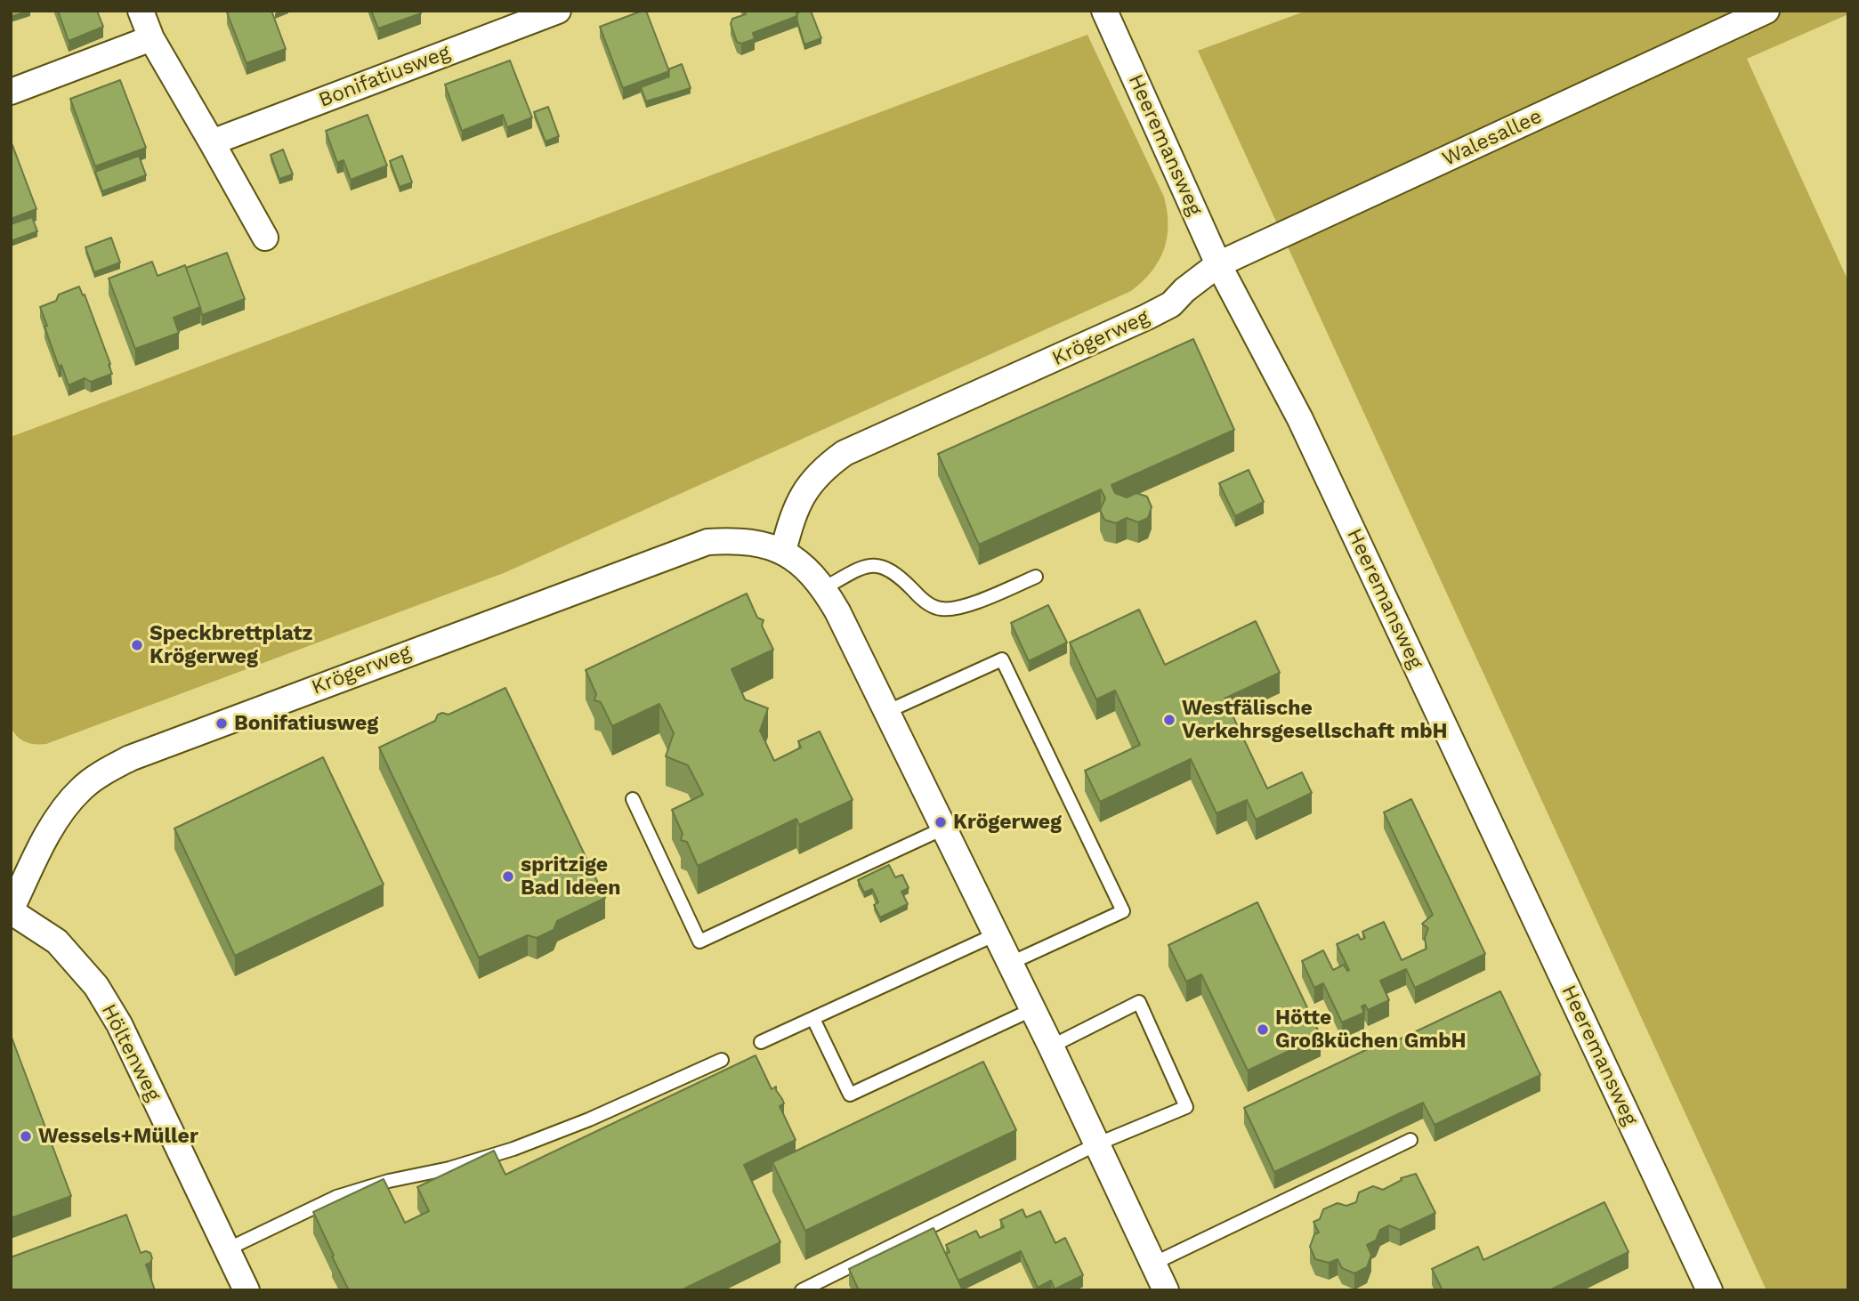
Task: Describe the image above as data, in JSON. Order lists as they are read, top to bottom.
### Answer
{
  "streets": {
    "street": [
      "Bonifatiusweg",
      "Walesallee",
      "Heeremansweg",
      "Krögerweg",
      "Höltenweg"
    ]
  },
  "crossings": [
    ["Walesallee", "Heeremansweg"],
    ["Walesallee", "Krögerweg"],
    ["Heeremansweg", "Krögerweg"],
    ["Krögerweg", "Höltenweg"]
  ],
  "places": [
    "Speckbrettplatz Krögerweg",
    "Westfälische Verkehrsgesellschaft mbH",
    "Bonifatiusweg",
    "Krögerweg",
    "spritzige Bad Ideen",
    "Hötte Großküchen GmbH",
    "Wessels+Müller"
  ]
}
